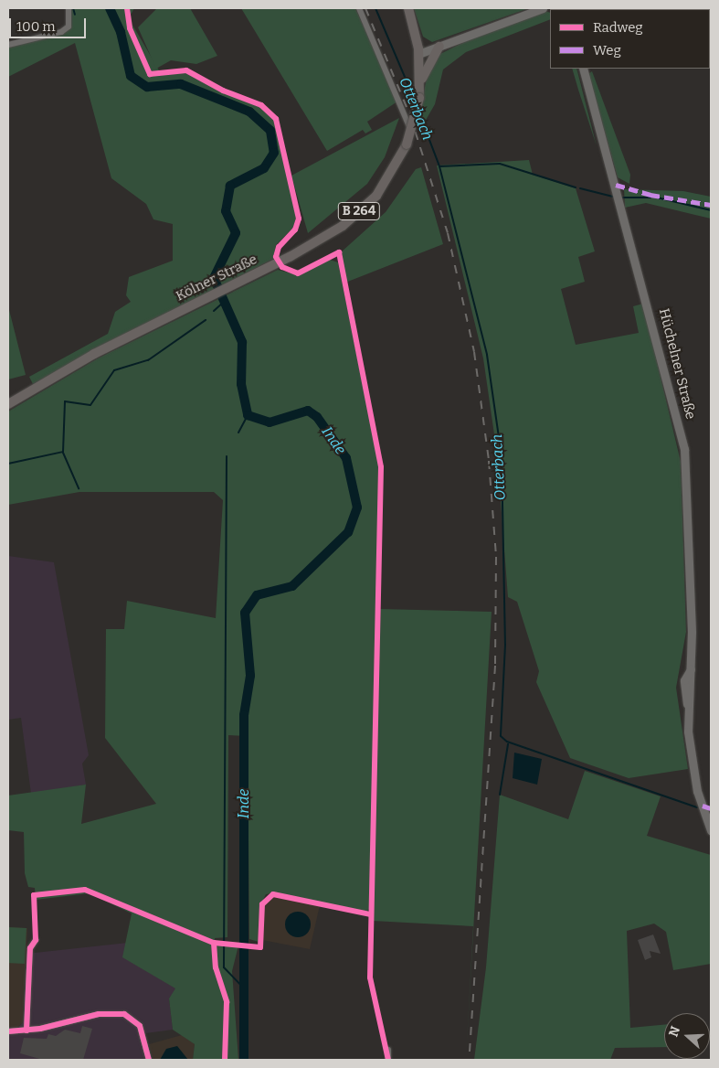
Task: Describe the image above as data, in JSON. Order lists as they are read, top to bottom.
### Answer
{
  "streets": {
    "main road": ["B 264", "Kölner Straße"],
    "street": ["Hüchelner Straße"]
  },
  "water": ["Otterbach", "Inde"],
  "legend": ["Radweg", "Weg"],
  "scale_bar": "100 m",
  "north": "left"
}
